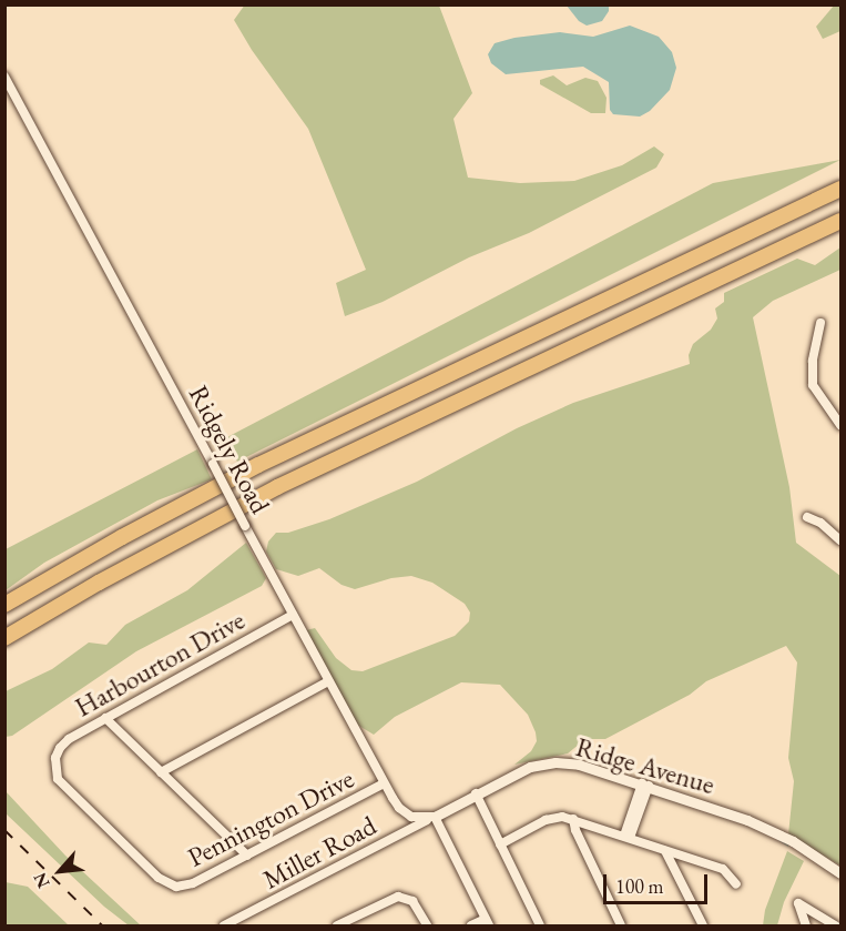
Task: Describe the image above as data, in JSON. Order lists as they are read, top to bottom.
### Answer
{
  "streets": {
    "street": [
      "Ridgely Road",
      "Harbourton Drive",
      "Ridge Avenue",
      "Pennington Drive",
      "Miller Road"
    ]
  },
  "crossings": [
    ["Ridgely Road", "Harbourton Drive"],
    ["Ridgely Road", "Ridge Avenue"],
    ["Ridgely Road", "Pennington Drive"],
    ["Ridgely Road", "Miller Road"],
    ["Harbourton Drive", "Pennington Drive"],
    ["Ridge Avenue", "Miller Road"]
  ],
  "scale_bar": "100 m",
  "north": "bottom left"
}
